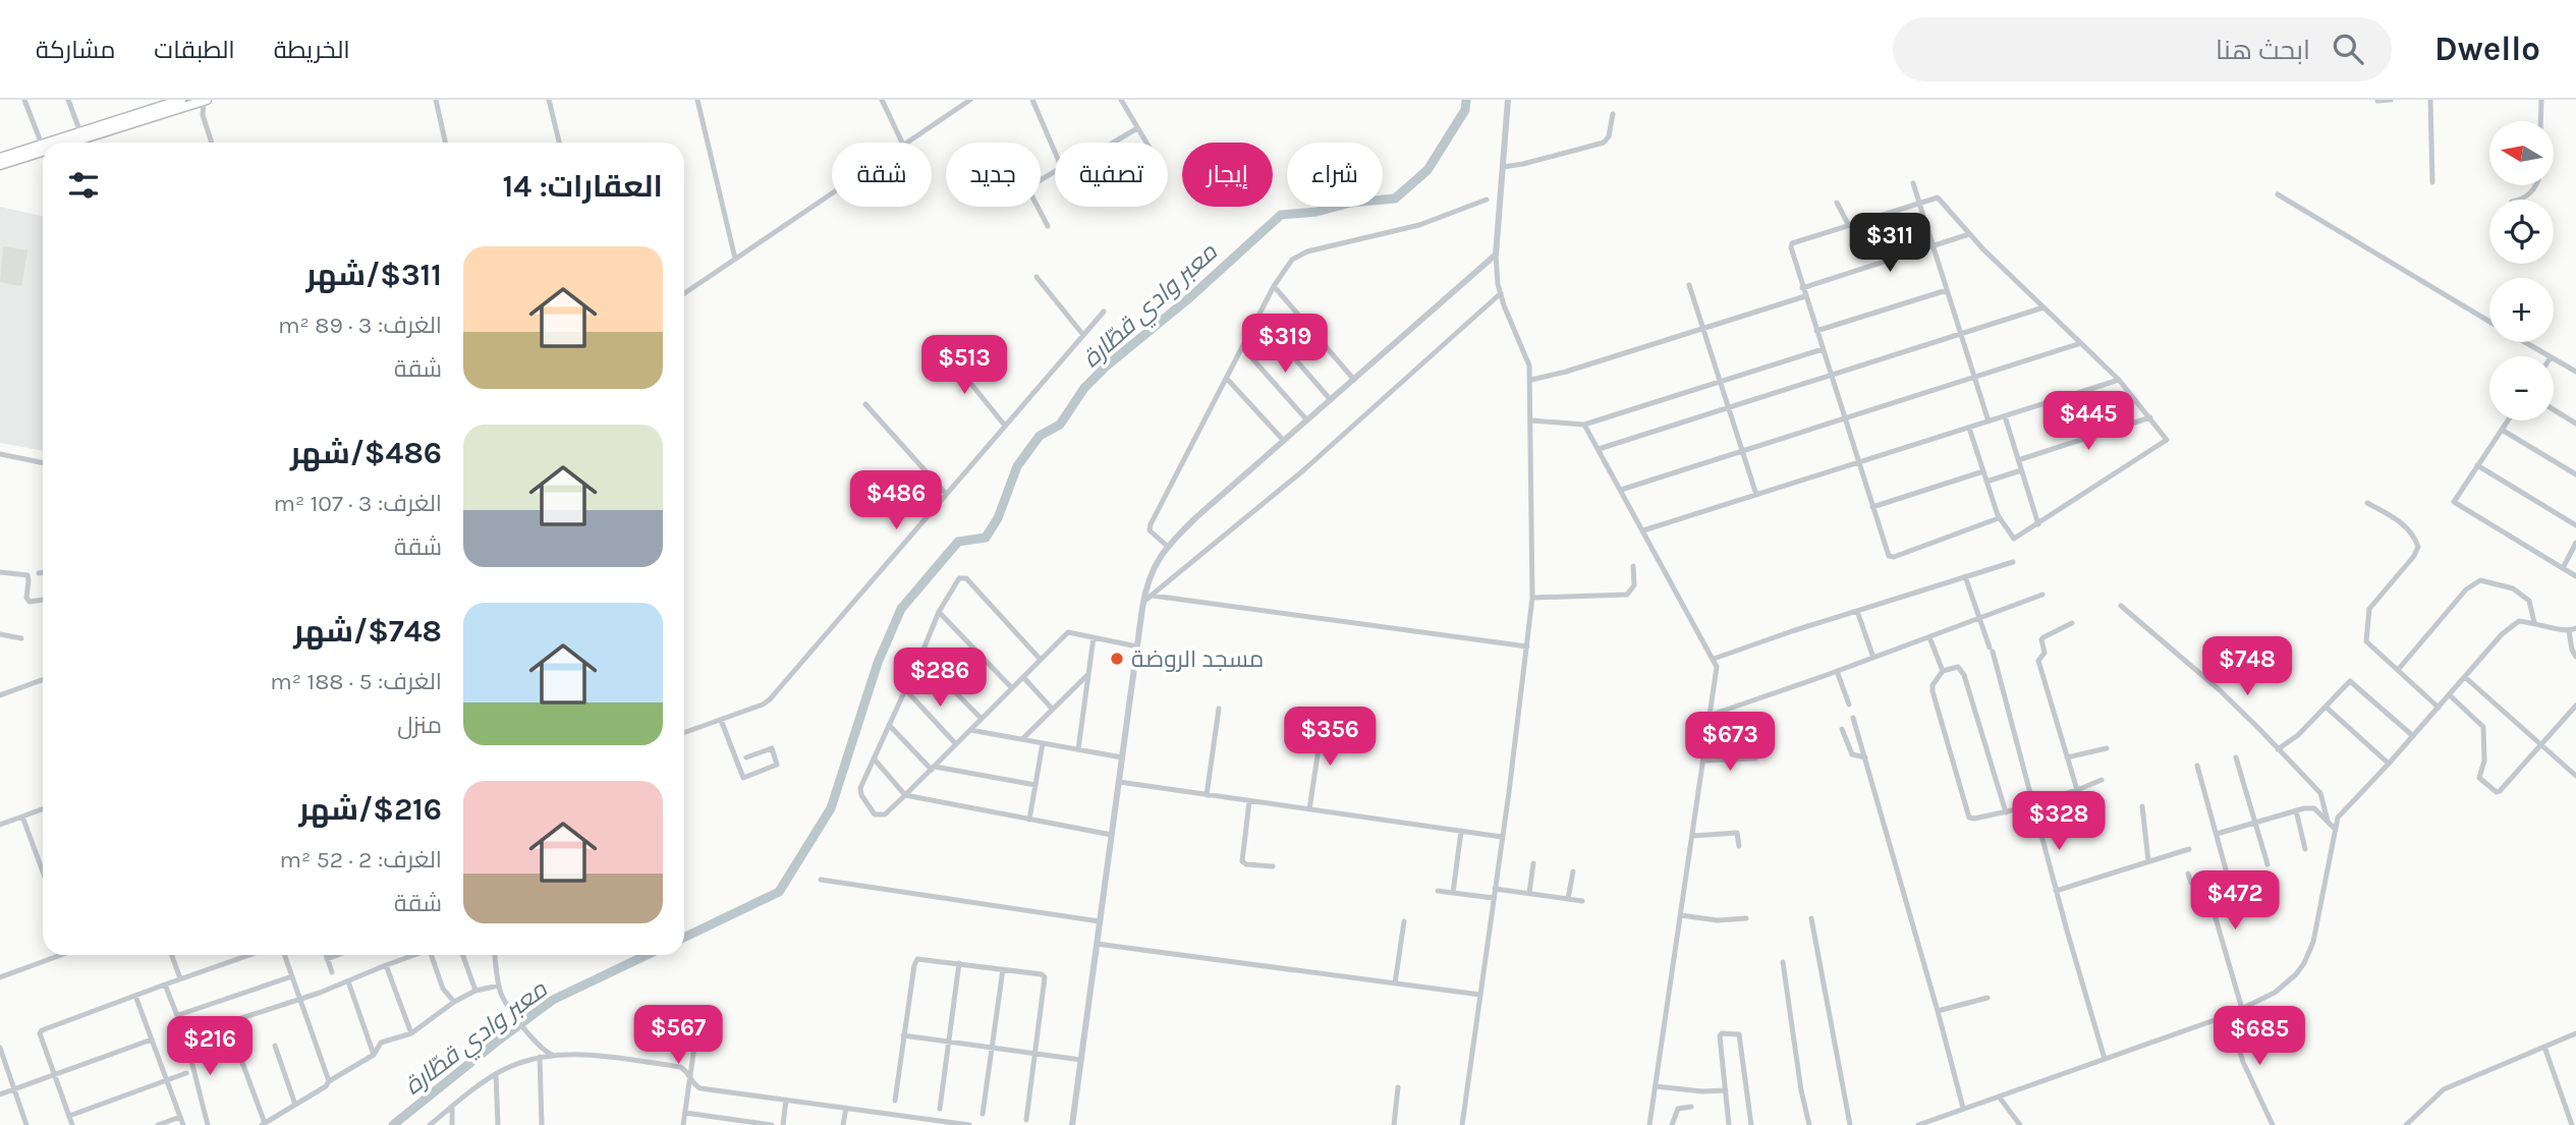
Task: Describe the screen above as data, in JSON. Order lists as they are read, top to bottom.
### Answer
{
  "water": ["معبر وادي قطّارة"],
  "places": ["مسجد الروضة"],
  "north": "left",
  "page": {
    "header": "Dwello",
    "search": "ابحث هنا",
    "nav": ["الخريطة", "الطبقات", "مشاركة"],
    "map_buttons": ["+", "−"],
    "chip": [
      "شراء",
      "إيجار",
      "تصفية",
      "جديد",
      "شقة"
    ],
    "heading": "العقارات: 14",
    "price": [
      "$311",
      "$319",
      "$513",
      "$445",
      "$486",
      "$748",
      "$286",
      "$356",
      "$673",
      "$328",
      "$472",
      "$567",
      "$685",
      "$216"
    ],
    "list": [
      {
        "name": "$311/شهر",
        "note": "الغرف: 3 · 89 m² · شقة"
      },
      {
        "name": "$486/شهر",
        "note": "الغرف: 3 · 107 m² · شقة"
      },
      {
        "name": "$748/شهر",
        "note": "الغرف: 5 · 188 m² · منزل"
      },
      {
        "name": "$216/شهر",
        "note": "الغرف: 2 · 52 m² · شقة"
      }
    ]
  }
}
